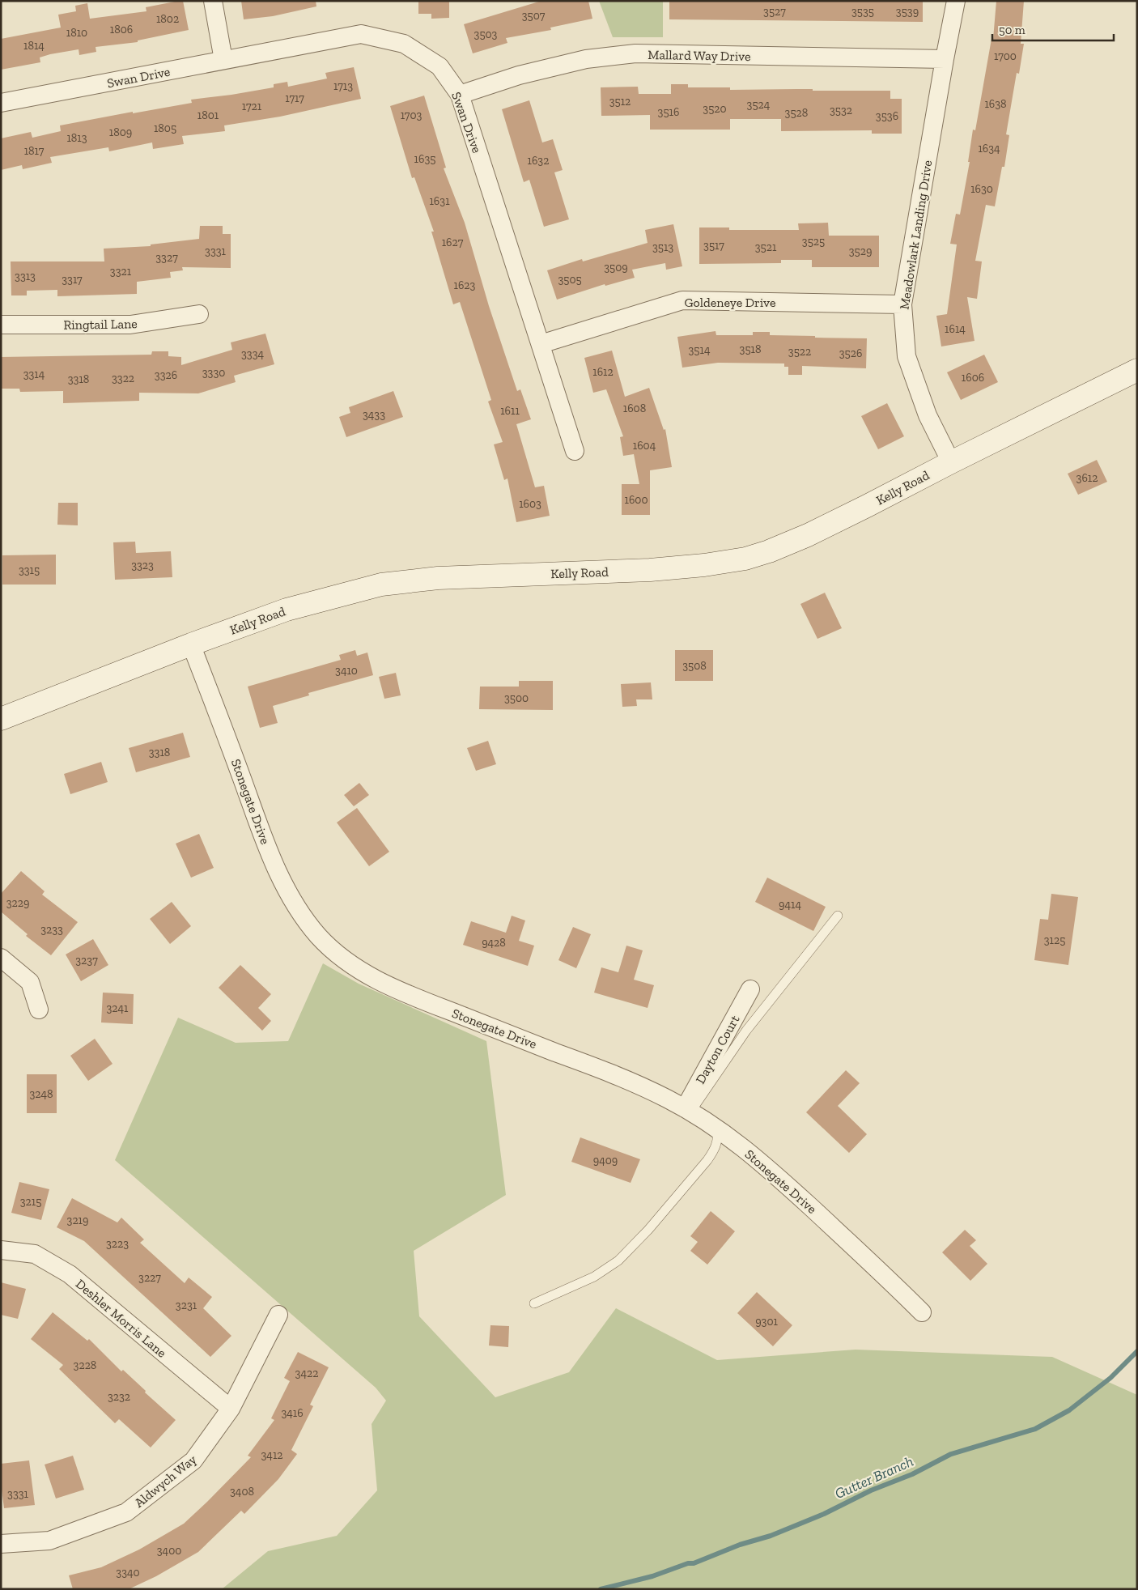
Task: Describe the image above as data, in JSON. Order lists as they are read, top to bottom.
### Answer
{
  "streets": {
    "street": [
      "Mallard Way Drive",
      "Swan Drive",
      "Meadowlark Landing Drive",
      "Goldeneye Drive",
      "Ringtail Lane",
      "Kelly Road",
      "Stonegate Drive",
      "Dayton Court",
      "Deshler Morris Lane",
      "Aldwych Way"
    ]
  },
  "crossings": [
    ["Mallard Way Drive", "Swan Drive"],
    ["Mallard Way Drive", "Meadowlark Landing Drive"],
    ["Swan Drive", "Goldeneye Drive"],
    ["Meadowlark Landing Drive", "Goldeneye Drive"],
    ["Meadowlark Landing Drive", "Kelly Road"],
    ["Kelly Road", "Stonegate Drive"],
    ["Stonegate Drive", "Dayton Court"],
    ["Deshler Morris Lane", "Aldwych Way"]
  ],
  "water": ["Gutter Branch"],
  "house_numbers": [
    "3527",
    "3535",
    "3539",
    "3507",
    "1802",
    "1806",
    "1810",
    "3503",
    "1814",
    "1700",
    "1713",
    "1717",
    "3512",
    "1638",
    "3524",
    "1721",
    "3520",
    "3532",
    "3516",
    "3528",
    "1801",
    "1703",
    "3536",
    "1805",
    "1809",
    "1813",
    "1634",
    "1817",
    "1635",
    "1632",
    "1630",
    "1631",
    "3525",
    "1627",
    "3517",
    "3513",
    "3521",
    "3331",
    "3529",
    "3327",
    "3509",
    "3321",
    "3313",
    "3317",
    "3505",
    "1623",
    "1614",
    "3518",
    "3514",
    "3522",
    "3526",
    "3334",
    "1612",
    "3330",
    "3314",
    "3326",
    "1606",
    "3322",
    "3318",
    "1608",
    "1611",
    "3433",
    "1604",
    "3612",
    "1600",
    "1603",
    "3323",
    "3315",
    "3508",
    "3410",
    "3500",
    "3318",
    "3229",
    "9414",
    "3233",
    "3125",
    "9428",
    "3237",
    "3241",
    "3248",
    "9409",
    "3215",
    "3219",
    "3223",
    "3227",
    "3231",
    "9301",
    "3228",
    "3422",
    "3232",
    "3416",
    "3412",
    "3408",
    "3331",
    "3400",
    "3340"
  ],
  "scale_bar": "50 m"
}
